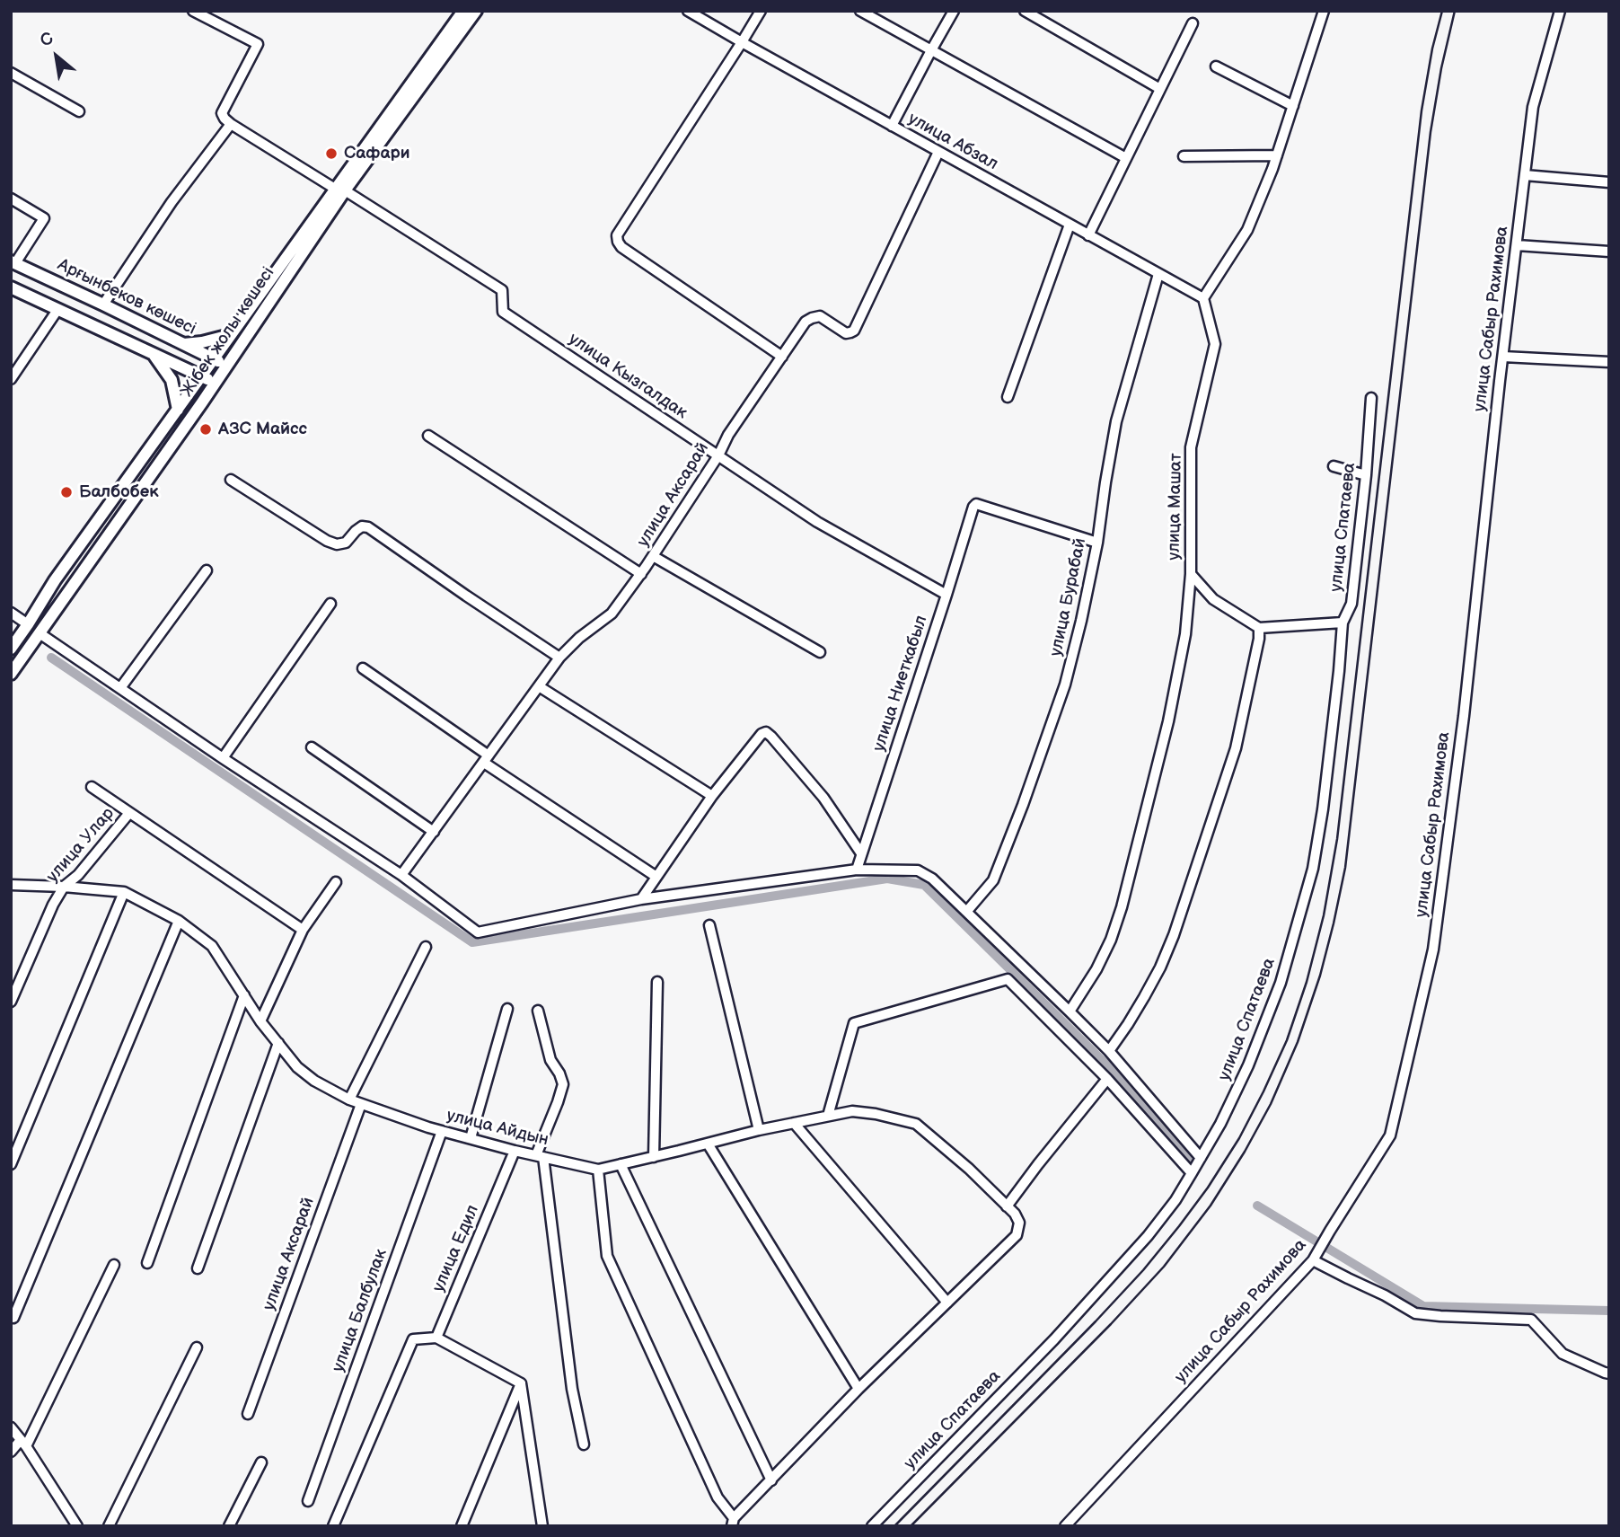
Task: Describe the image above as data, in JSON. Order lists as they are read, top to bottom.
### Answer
{
  "streets": {
    "main road": ["Арғынбеков көшесі", "Жібек жолы көшесі"],
    "street": [
      "улица Абзал",
      "улица Сабыр Рахимова",
      "улица Кызгалдак",
      "улица Аксарай",
      "улица Машат",
      "улица Спатаева",
      "улица Бурабай",
      "улица Ниеткабыл",
      "улица Улар",
      "улица Айдын",
      "улица Едил",
      "улица Балбулак"
    ]
  },
  "crossings": [
    ["улица Абзал", "улица Аксарай"],
    ["улица Абзал", "улица Машат"],
    ["улица Абзал", "улица Бурабай"],
    ["Арғынбеков көшесі", "Жібек жолы көшесі"],
    ["Жібек жолы көшесі", "улица Кызгалдак"],
    ["улица Кызгалдак", "улица Аксарай"],
    ["улица Кызгалдак", "улица Ниеткабыл"],
    ["улица Аксарай", "улица Айдын"],
    ["улица Бурабай", "улица Ниеткабыл"],
    ["улица Улар", "улица Айдын"],
    ["улица Айдын", "улица Едил"],
    ["улица Айдын", "улица Балбулак"]
  ],
  "places": ["Сафари", "АЗС Майсс", "Балбобек"],
  "north": "top left"
}
